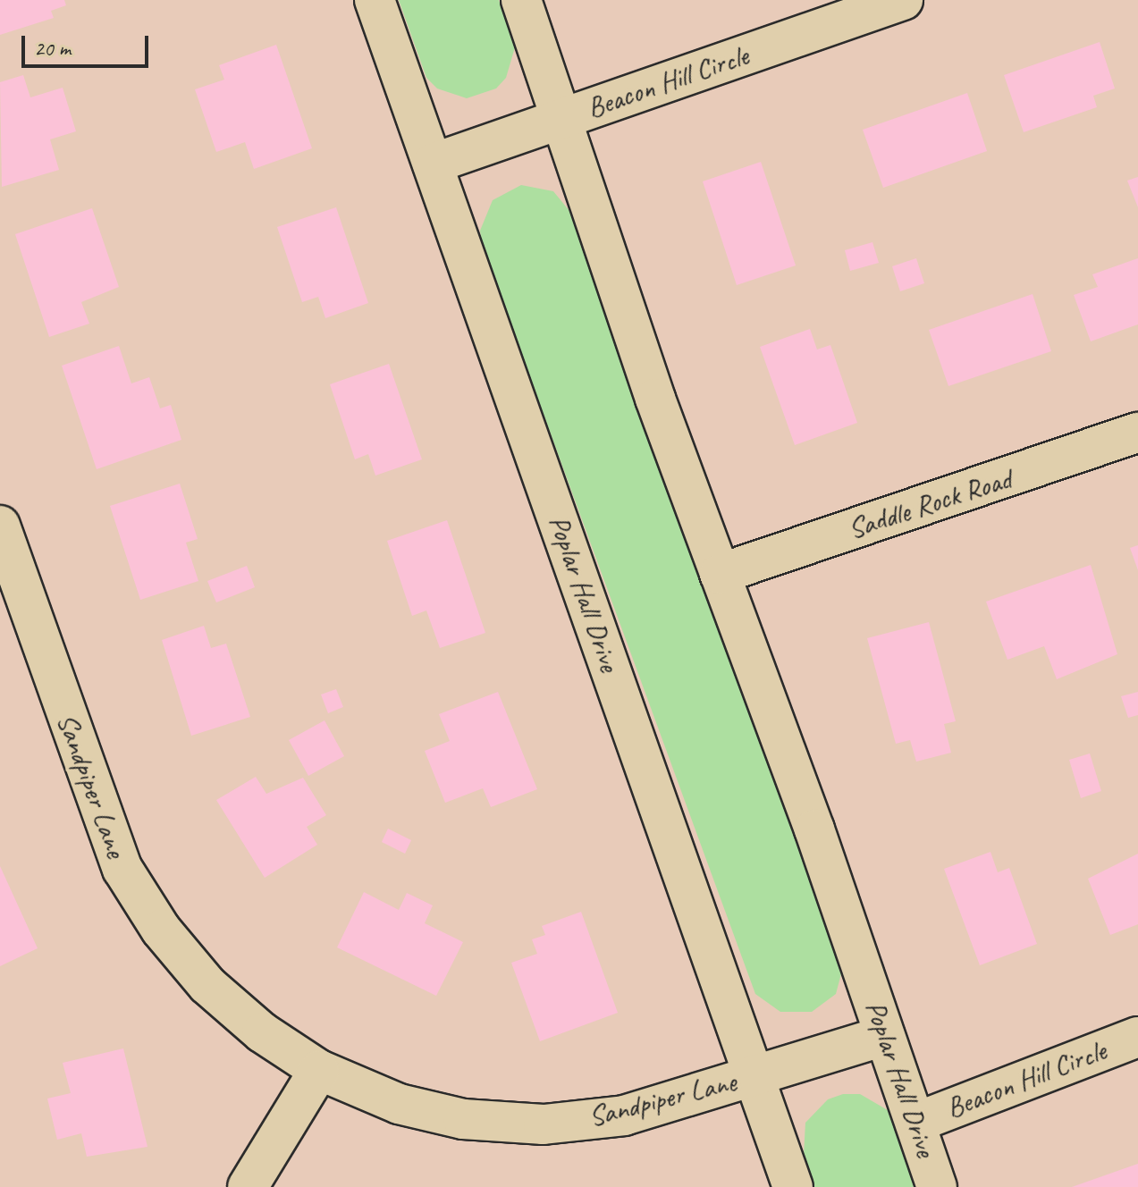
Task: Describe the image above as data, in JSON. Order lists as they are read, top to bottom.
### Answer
{
  "streets": {
    "street": [
      "Beacon Hill Circle",
      "Saddle Rock Road",
      "Poplar Hall Drive",
      "Sandpiper Lane"
    ]
  },
  "crossings": [
    ["Beacon Hill Circle", "Poplar Hall Drive"],
    ["Saddle Rock Road", "Poplar Hall Drive"],
    ["Poplar Hall Drive", "Sandpiper Lane"]
  ],
  "scale_bar": "20 m"
}
